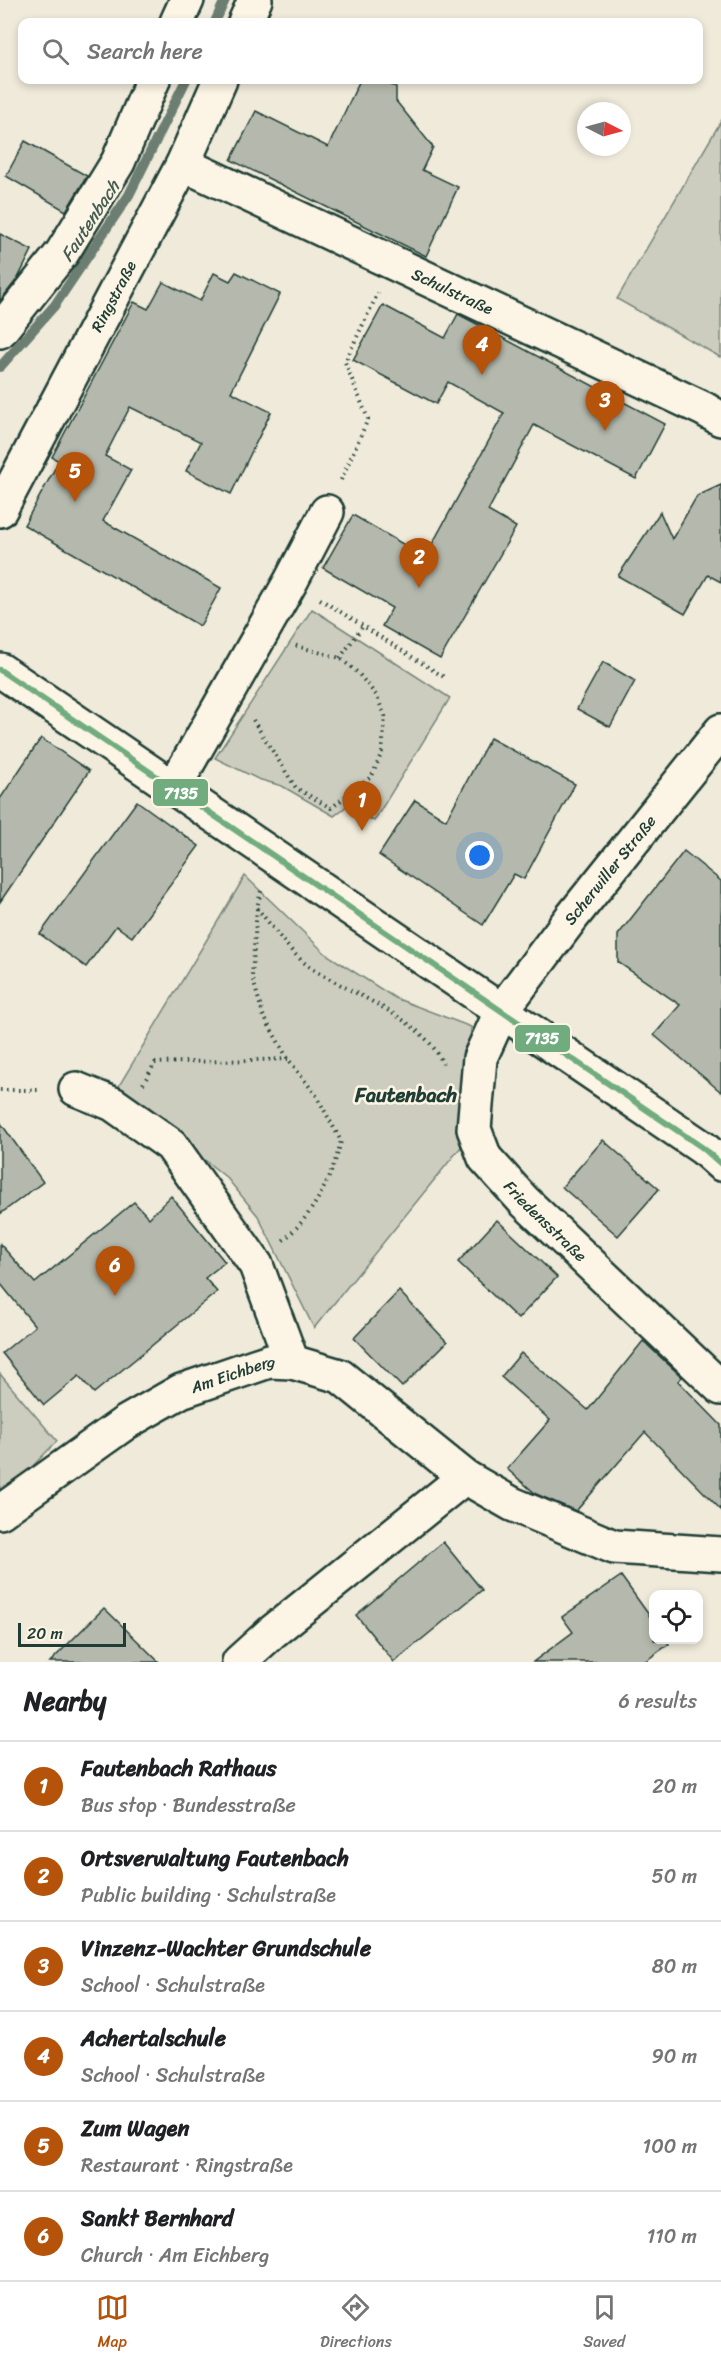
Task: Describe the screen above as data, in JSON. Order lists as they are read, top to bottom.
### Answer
{
  "streets": {
    "street": [
      "Schulstraße",
      "Ringstraße",
      "Scherwiller Straße",
      "Friedensstraße",
      "Am Eichberg"
    ]
  },
  "crossings": [
    ["Schulstraße", "Ringstraße"],
    ["Scherwiller Straße", "Friedensstraße"]
  ],
  "districts": ["Fautenbach"],
  "water": ["Fautenbach"],
  "lines": ["transit line 7135"],
  "scale_bar": "20 m",
  "north": "right",
  "page": {
    "search": "Search here",
    "pins": [
      "4",
      "3",
      "5",
      "2",
      "1",
      "6"
    ],
    "scale": "20 m",
    "heading": ["Nearby", "6 results"],
    "list": [
      {
        "mark": "1",
        "name": "Fautenbach Rathaus",
        "note": "Bus stop · Bundesstraße",
        "value": "20 m"
      },
      {
        "mark": "2",
        "name": "Ortsverwaltung Fautenbach",
        "note": "Public building · Schulstraße",
        "value": "50 m"
      },
      {
        "mark": "3",
        "name": "Vinzenz-Wachter Grundschule",
        "note": "School · Schulstraße",
        "value": "80 m"
      },
      {
        "mark": "4",
        "name": "Achertalschule",
        "note": "School · Schulstraße",
        "value": "90 m"
      },
      {
        "mark": "5",
        "name": "Zum Wagen",
        "note": "Restaurant · Ringstraße",
        "value": "100 m"
      },
      {
        "mark": "6",
        "name": "Sankt Bernhard",
        "note": "Church · Am Eichberg",
        "value": "110 m"
      }
    ],
    "nav": ["Map", "Directions", "Saved"]
  }
}
